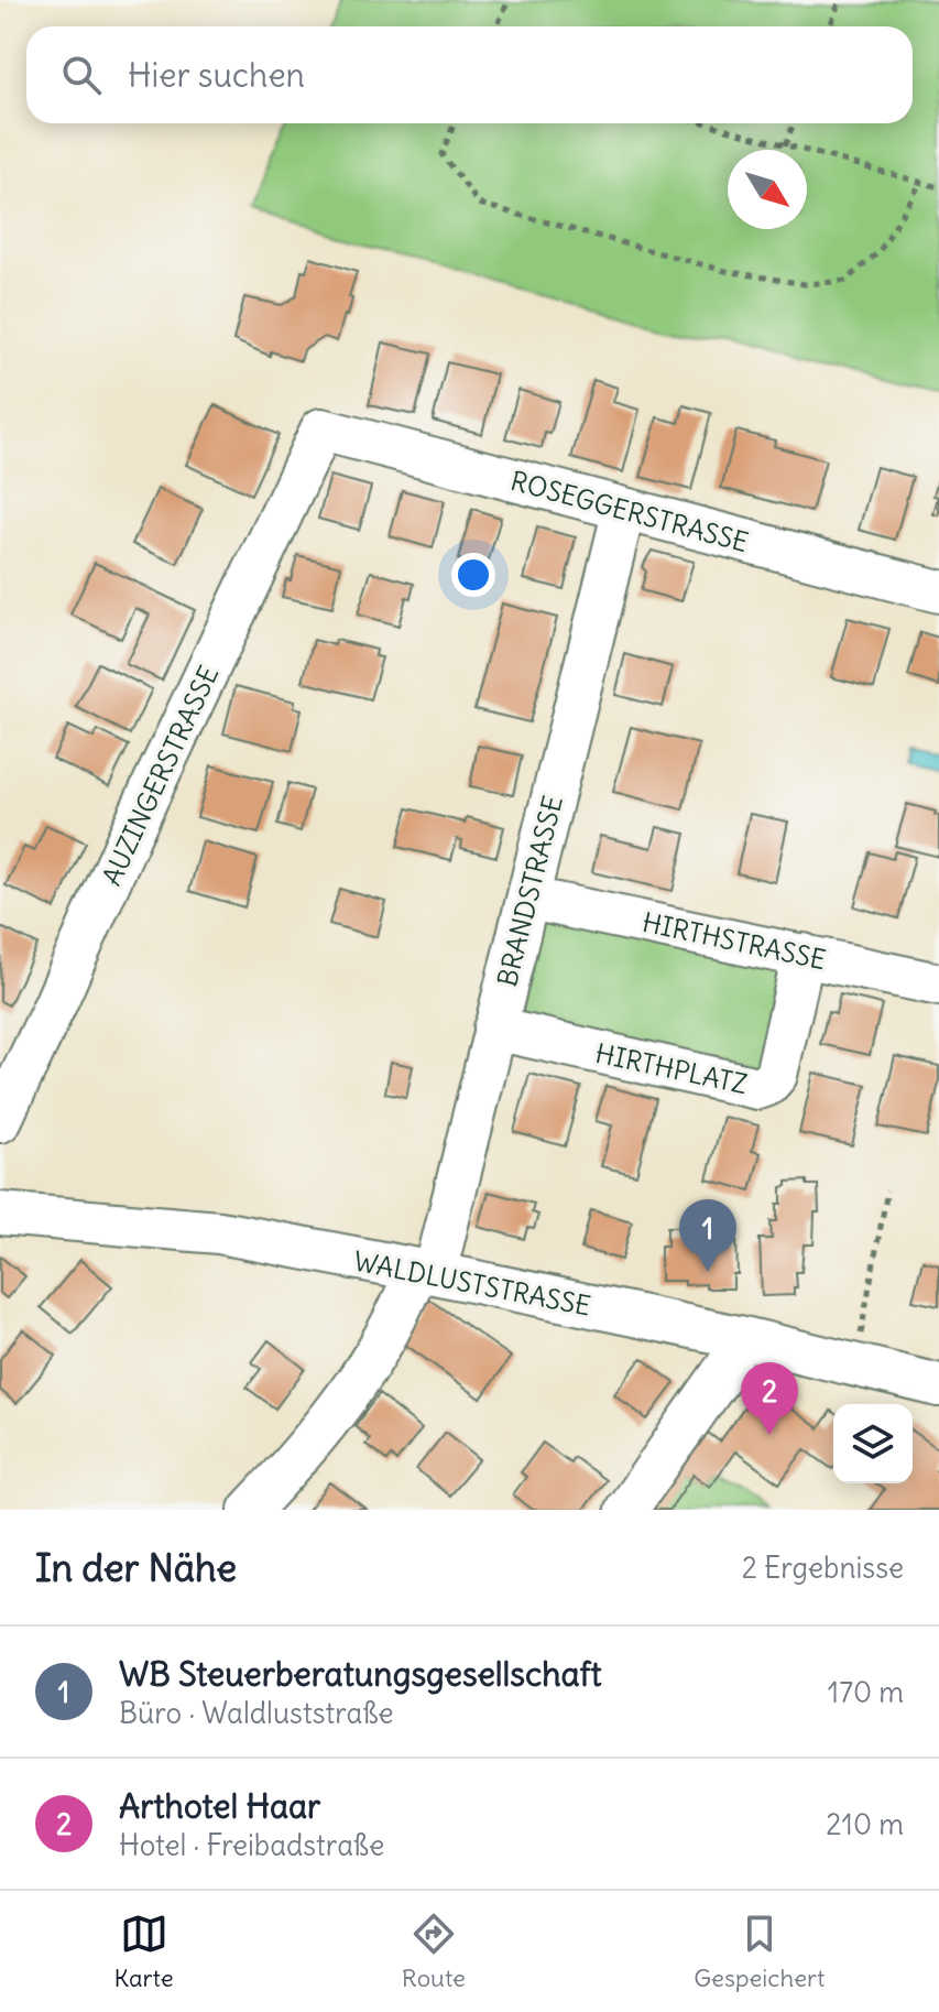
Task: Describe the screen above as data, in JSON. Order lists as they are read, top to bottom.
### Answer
{
  "streets": {
    "street": [
      "ROSEGGERSTRASSE",
      "AUZINGERSTRASSE",
      "BRANDSTRASSE",
      "HIRTHSTRASSE",
      "HIRTHPLATZ",
      "WALDLUSTSTRASSE"
    ]
  },
  "crossings": [
    ["ROSEGGERSTRASSE", "AUZINGERSTRASSE"],
    ["ROSEGGERSTRASSE", "BRANDSTRASSE"],
    ["BRANDSTRASSE", "HIRTHSTRASSE"],
    ["BRANDSTRASSE", "HIRTHPLATZ"],
    ["BRANDSTRASSE", "WALDLUSTSTRASSE"],
    ["HIRTHSTRASSE", "HIRTHPLATZ"]
  ],
  "north": "bottom right",
  "page": {
    "search": "Hier suchen",
    "pins": ["1", "2"],
    "heading": ["In der Nähe", "2 Ergebnisse"],
    "list": [
      {
        "mark": "1",
        "name": "WB Steuerberatungsgesellschaft",
        "note": "Büro · Waldluststraße",
        "value": "170 m"
      },
      {
        "mark": "2",
        "name": "Arthotel Haar",
        "note": "Hotel · Freibadstraße",
        "value": "210 m"
      }
    ],
    "nav": ["Karte", "Route", "Gespeichert"]
  }
}
